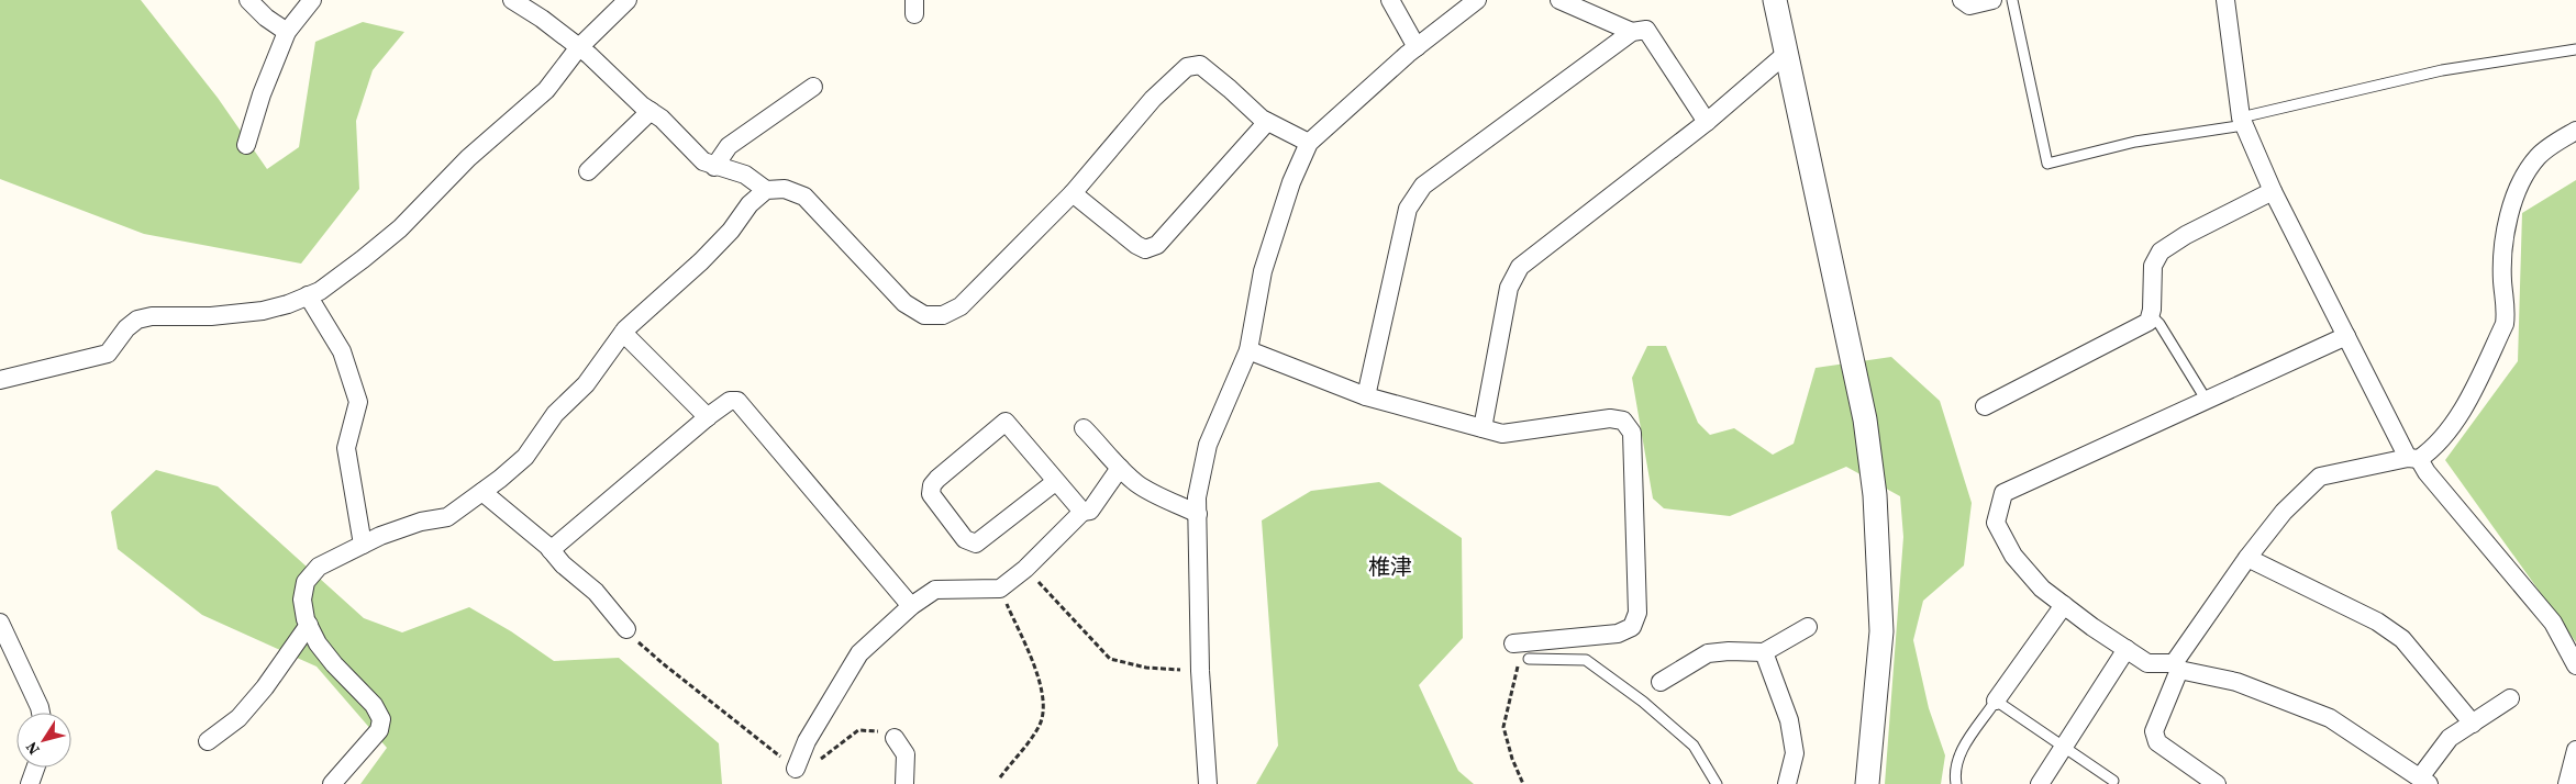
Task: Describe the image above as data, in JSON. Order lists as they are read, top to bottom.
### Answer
{
  "districts": ["椎津"],
  "north": "bottom left"
}
